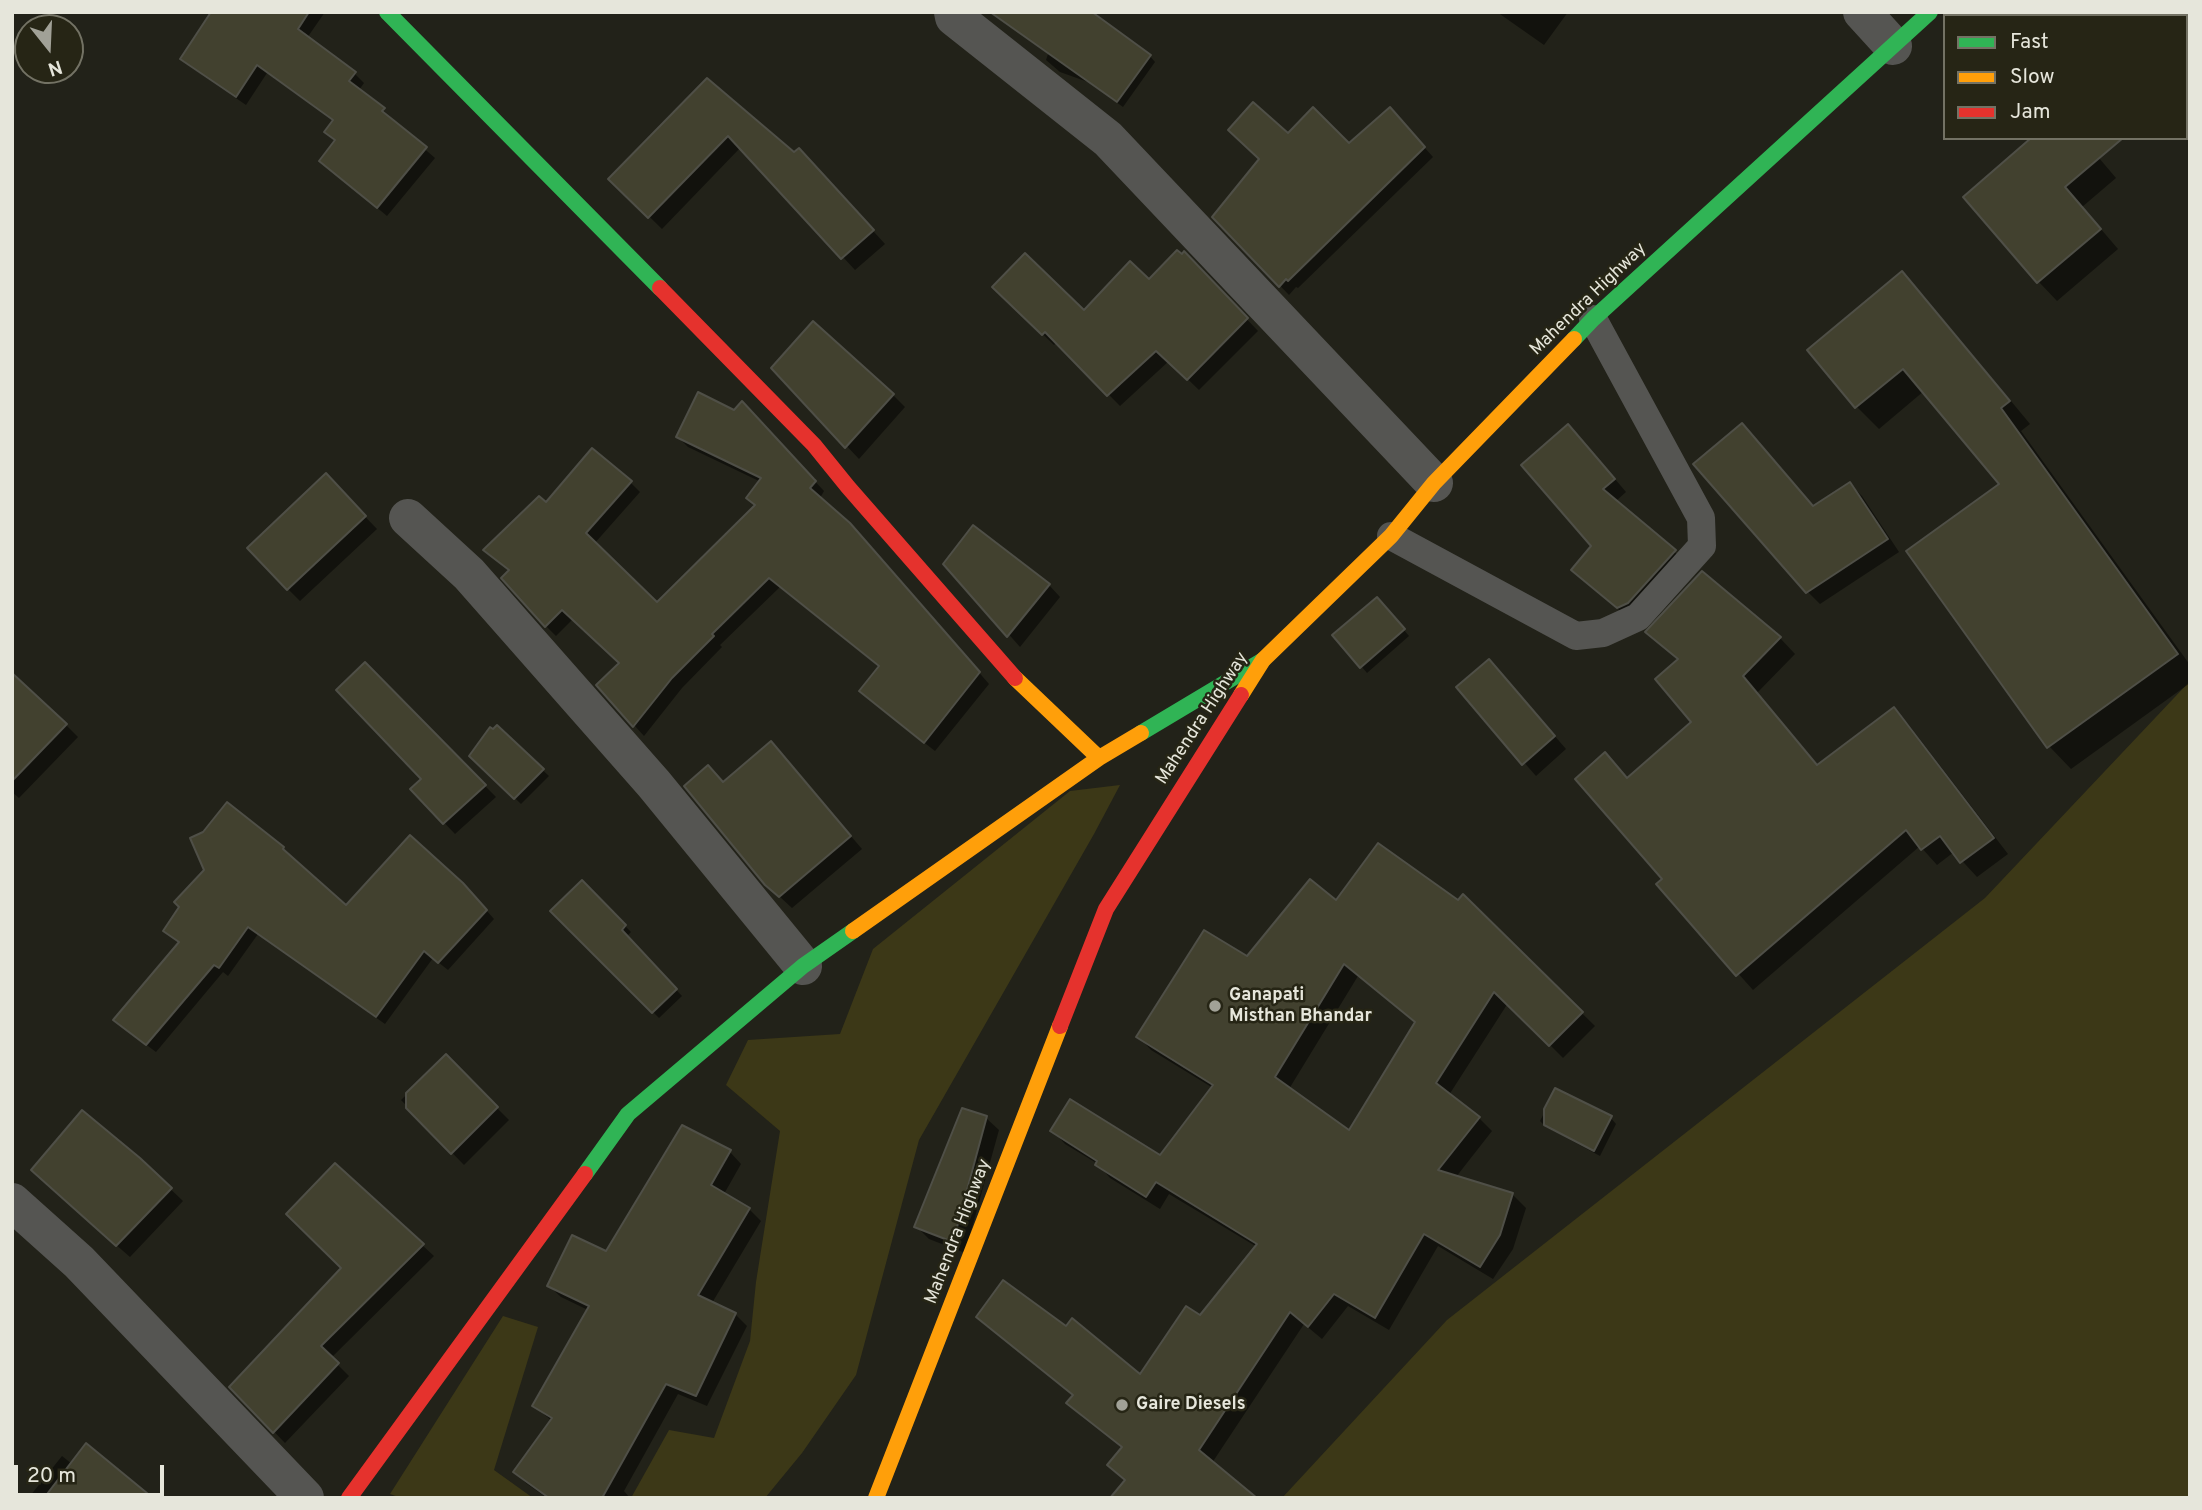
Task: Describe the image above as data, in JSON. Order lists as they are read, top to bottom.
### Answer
{
  "streets": {
    "main road": ["Mahendra Highway"]
  },
  "places": ["Ganapati Misthan Bhandar", "Gaire Diesels"],
  "legend": ["Fast", "Slow", "Jam"],
  "scale_bar": "20 m",
  "north": "bottom"
}
